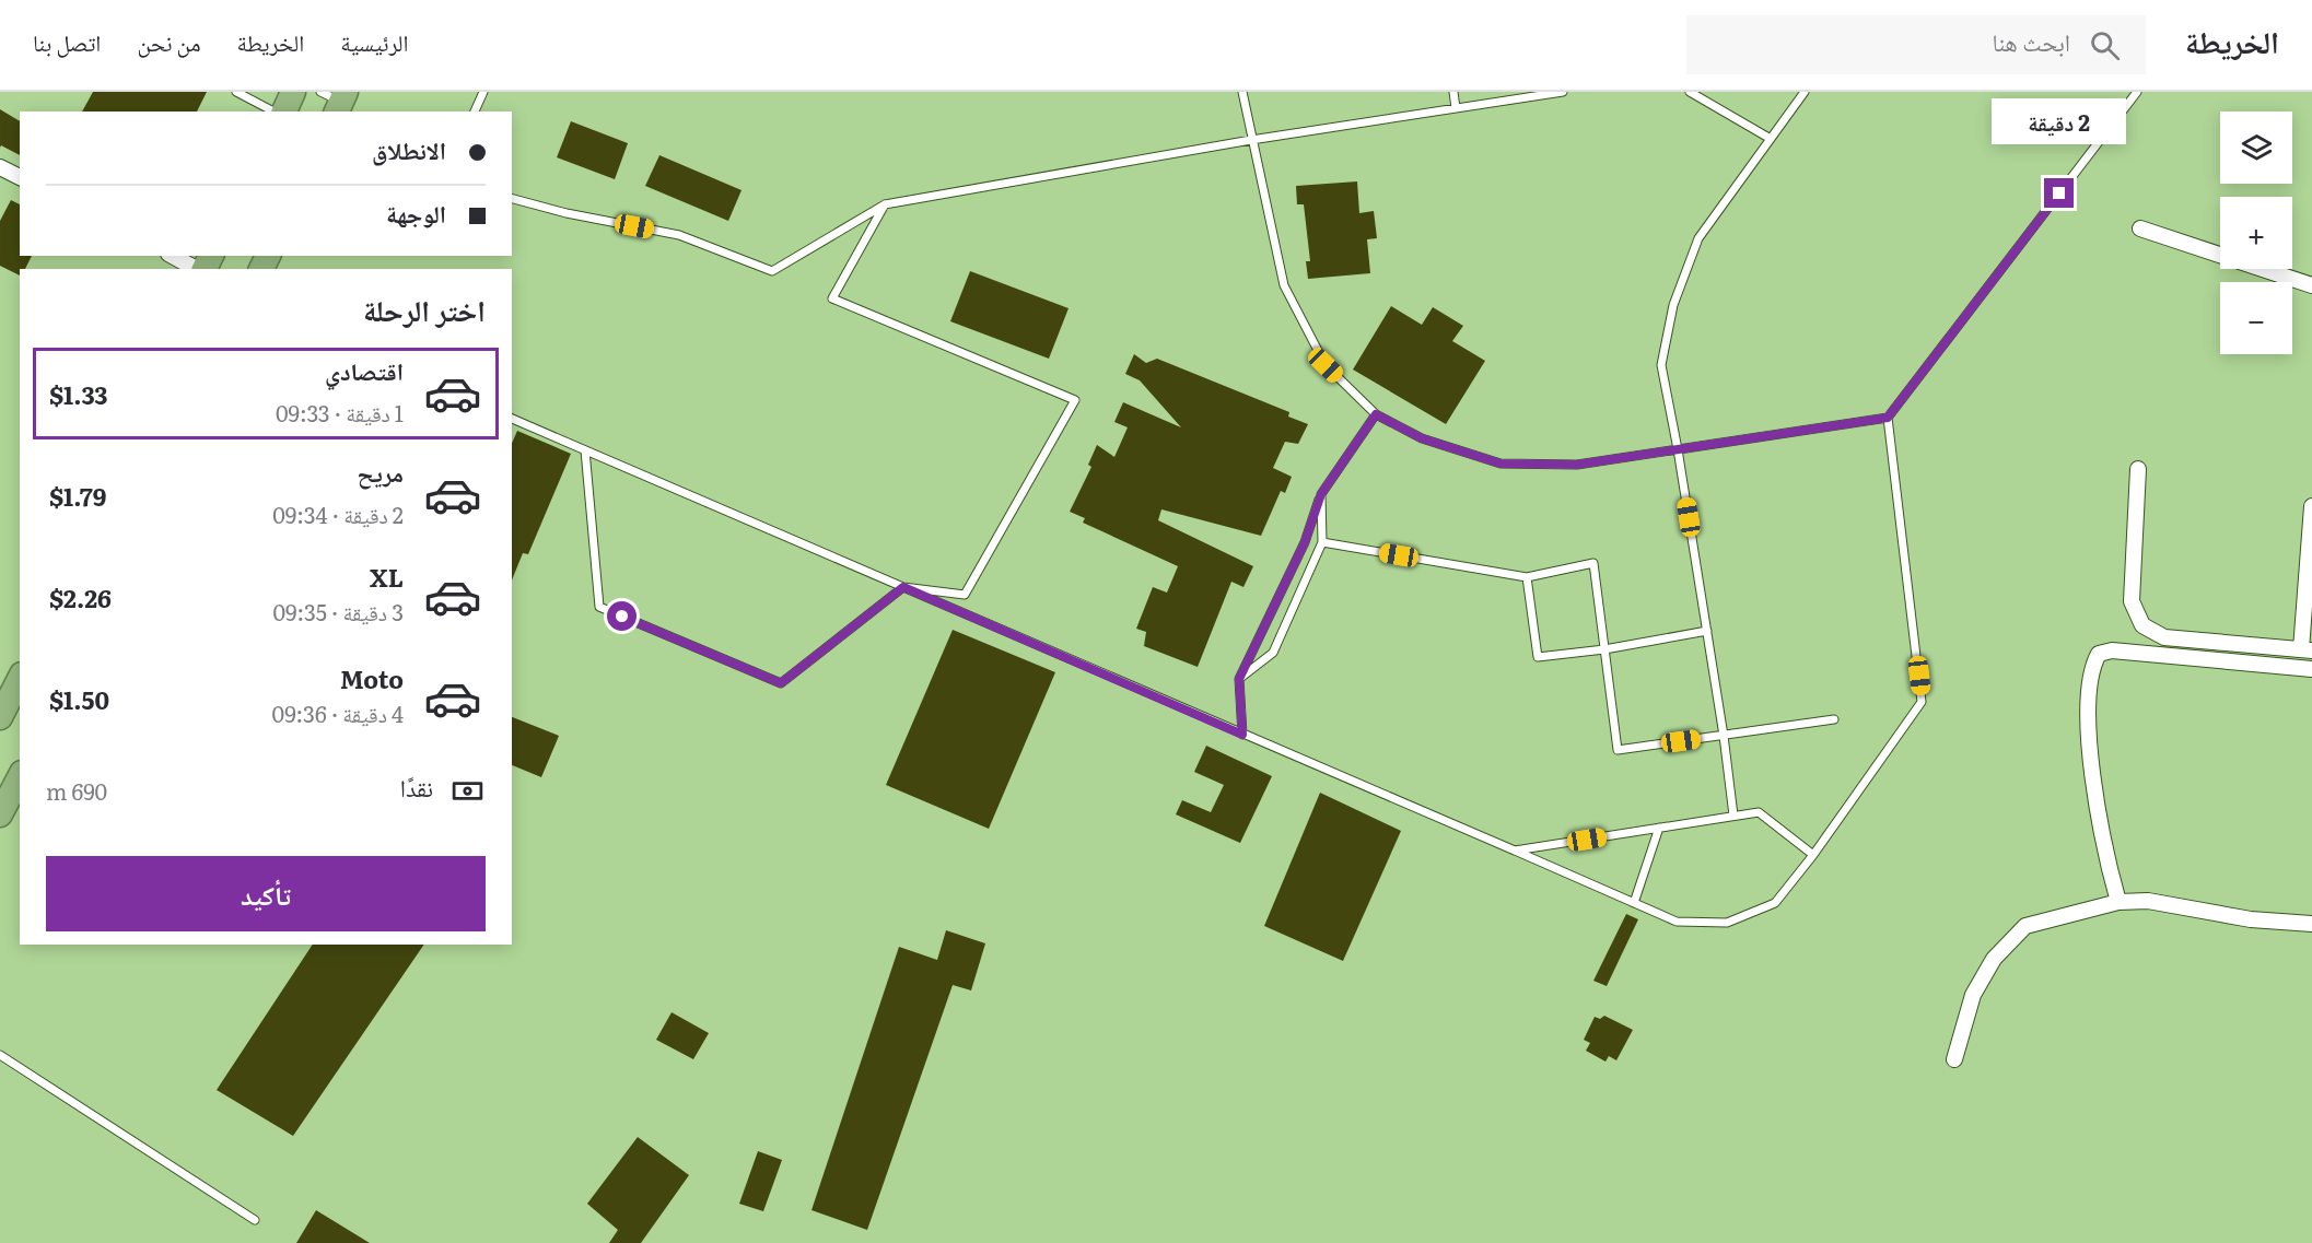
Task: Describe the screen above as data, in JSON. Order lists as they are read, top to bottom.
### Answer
{
  "page": {
    "header": "الخريطة",
    "search": "ابحث هنا",
    "nav": [
      "الرئيسية",
      "الخريطة",
      "من نحن",
      "اتصل بنا"
    ],
    "bubble": "2 دقيقة",
    "map_buttons": ["+", "−"],
    "banner": ["الانطلاق", "الوجهة"],
    "heading": "اختر الرحلة",
    "list": [
      {
        "name": "اقتصادي",
        "note": "1 دقيقة · 09:33",
        "value": "$1.33"
      },
      {
        "name": "مريح",
        "note": "2 دقيقة · 09:34",
        "value": "$1.79"
      },
      {
        "name": "XL",
        "note": "3 دقيقة · 09:35",
        "value": "$2.26"
      },
      {
        "name": "Moto",
        "note": "4 دقيقة · 09:36",
        "value": "$1.50"
      }
    ],
    "pay": ["نقدًا", "690 m"],
    "buttons": "تأكيد"
  }
}
